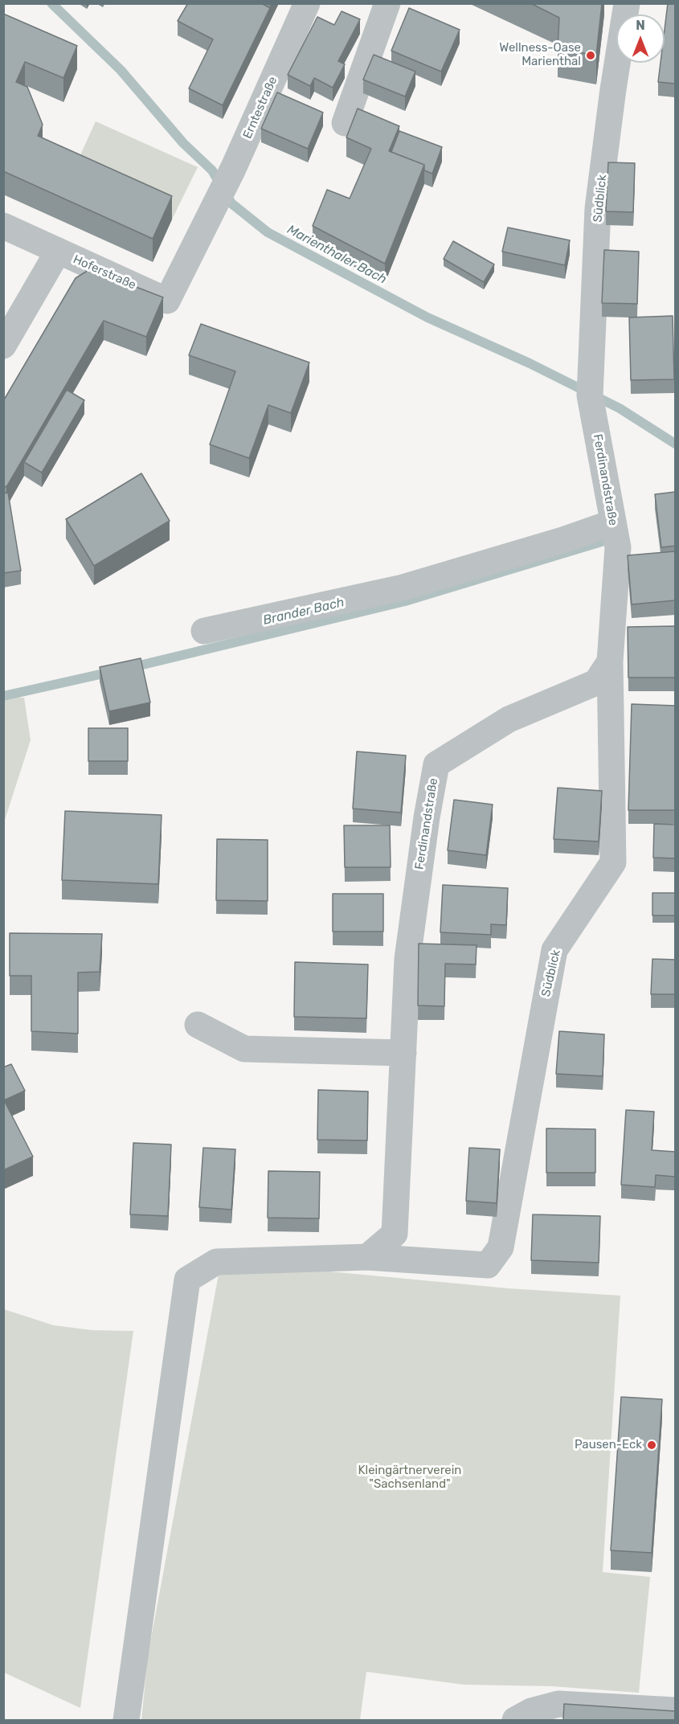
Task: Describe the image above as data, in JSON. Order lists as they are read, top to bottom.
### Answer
{
  "streets": {
    "street": [
      "Erntestraße",
      "Südblick",
      "Hoferstraße",
      "Ferdinandstraße"
    ]
  },
  "crossings": [
    ["Erntestraße", "Hoferstraße"],
    ["Südblick", "Ferdinandstraße"]
  ],
  "water": ["Marienthaler Bach", "Brander Bach"],
  "parks": ["Kleingärtnerverein \"Sachsenland\""],
  "places": ["Wellness-Oase Marienthal", "Pausen-Eck"],
  "north": "top"
}
